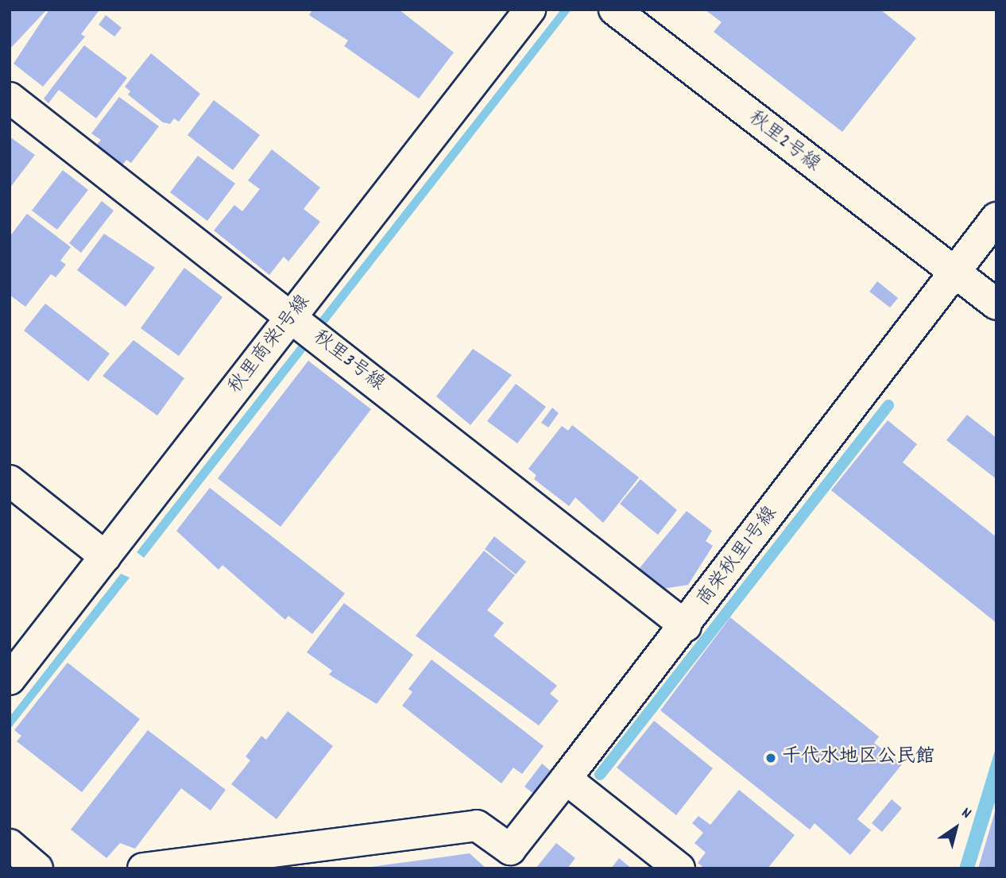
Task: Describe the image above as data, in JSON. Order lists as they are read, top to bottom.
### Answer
{
  "streets": {
    "street": [
      "秋里2号線",
      "秋里商栄1号線",
      "秋里3号線",
      "商栄秋里1号線"
    ]
  },
  "crossings": [
    ["秋里2号線", "商栄秋里1号線"],
    ["秋里商栄1号線", "秋里3号線"],
    ["秋里3号線", "商栄秋里1号線"]
  ],
  "places": ["千代水地区公民館"],
  "north": "top right"
}
